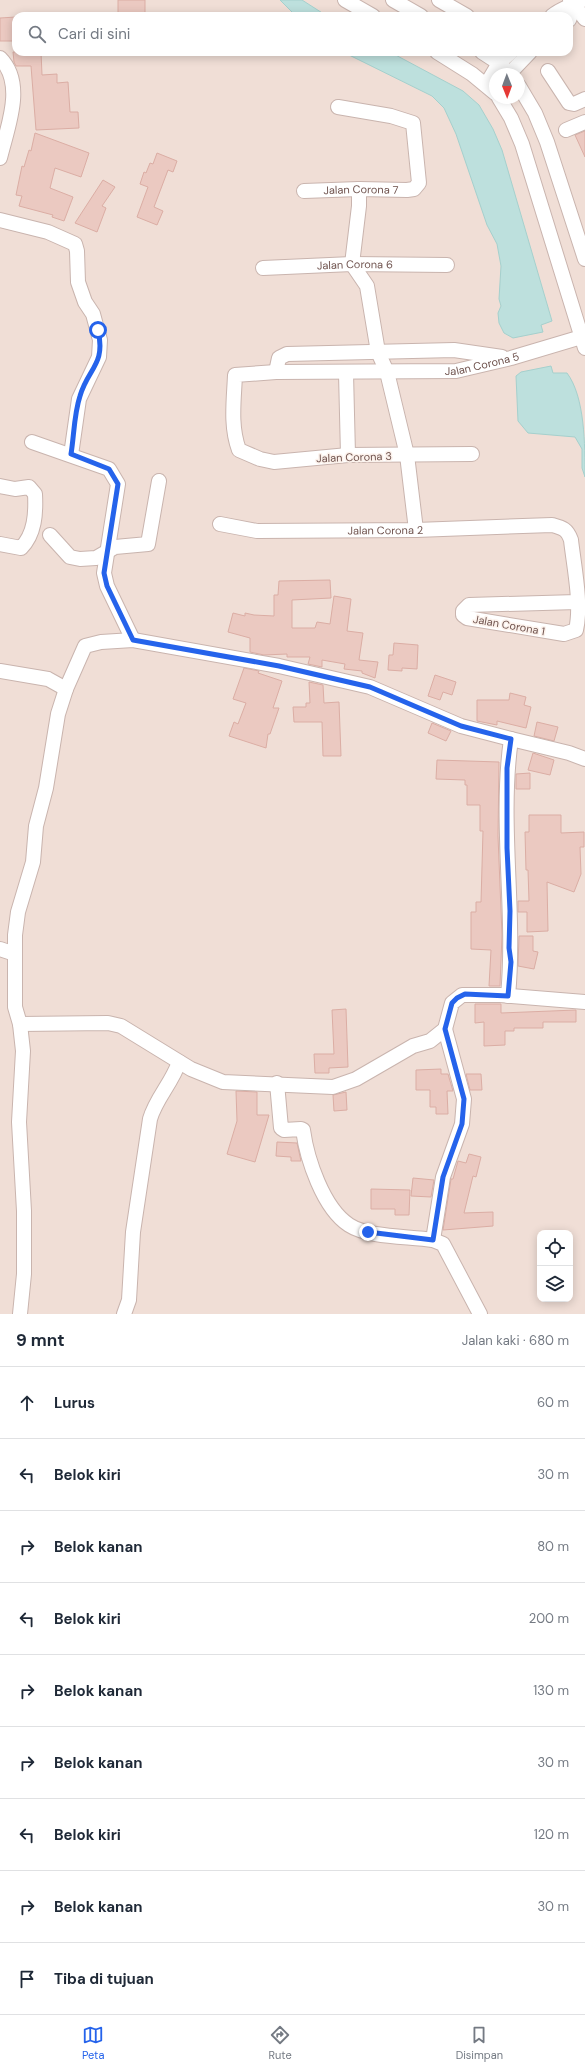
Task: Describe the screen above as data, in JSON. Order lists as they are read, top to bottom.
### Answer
{
  "streets": {
    "street": [
      "Jalan Corona 7",
      "Jalan Corona 6",
      "Jalan Corona 5",
      "Jalan Corona 3",
      "Jalan Corona 2",
      "Jalan Corona 1"
    ]
  },
  "crossings": [
    ["Jalan Corona 5", "Jalan Corona 3"],
    ["Jalan Corona 2", "Jalan Corona 1"]
  ],
  "north": "bottom",
  "page": {
    "search": "Cari di sini",
    "heading": ["9 mnt", "Jalan kaki · 680 m"],
    "list": [
      ["Lurus", "60 m"],
      ["Belok kiri", "30 m"],
      ["Belok kanan", "80 m"],
      ["Belok kiri", "200 m"],
      ["Belok kanan", "130 m"],
      ["Belok kanan", "30 m"],
      ["Belok kiri", "120 m"],
      ["Belok kanan", "30 m"],
      "Tiba di tujuan"
    ],
    "nav": ["Peta", "Rute", "Disimpan"]
  }
}
